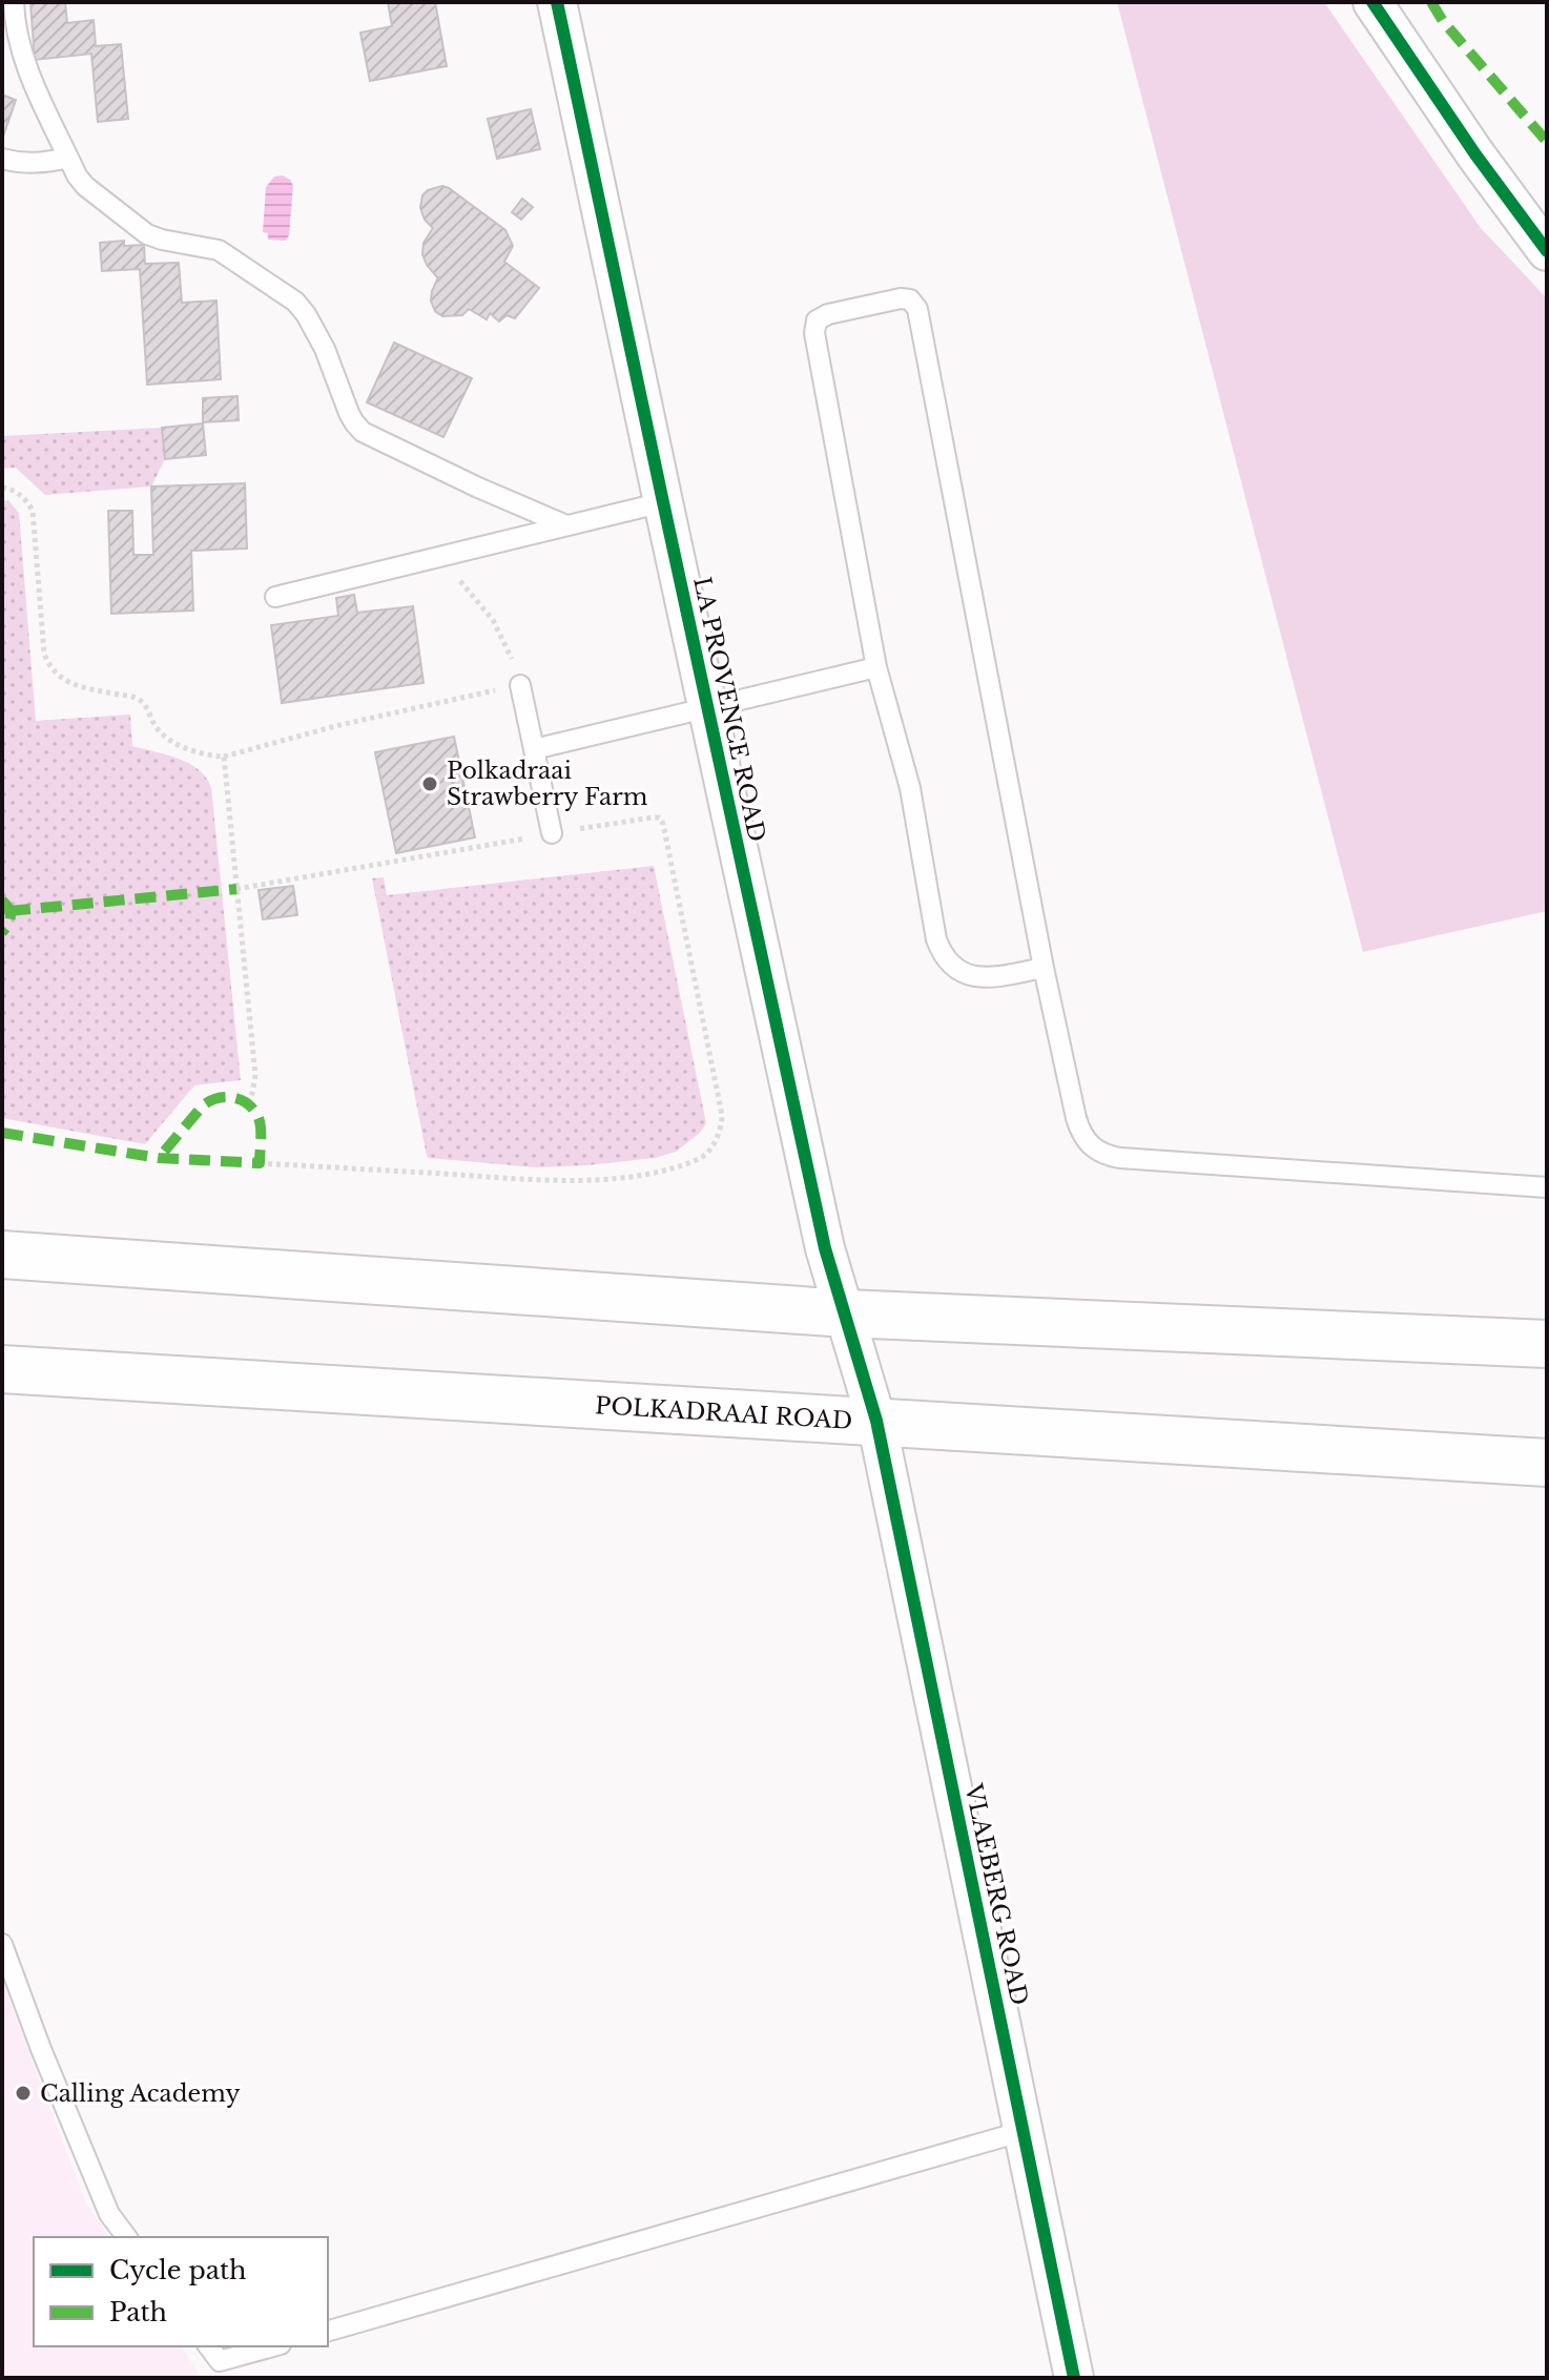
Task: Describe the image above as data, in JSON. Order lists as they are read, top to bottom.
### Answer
{
  "streets": {
    "main road": ["POLKADRAAI ROAD"],
    "street": ["LA PROVENCE ROAD", "VLAEBERG ROAD"]
  },
  "crossings": [
    ["LA PROVENCE ROAD", "POLKADRAAI ROAD"],
    ["LA PROVENCE ROAD", "VLAEBERG ROAD"],
    ["POLKADRAAI ROAD", "VLAEBERG ROAD"]
  ],
  "places": ["Polkadraai Strawberry Farm", "Calling Academy"],
  "legend": ["Cycle path", "Path"]
}
